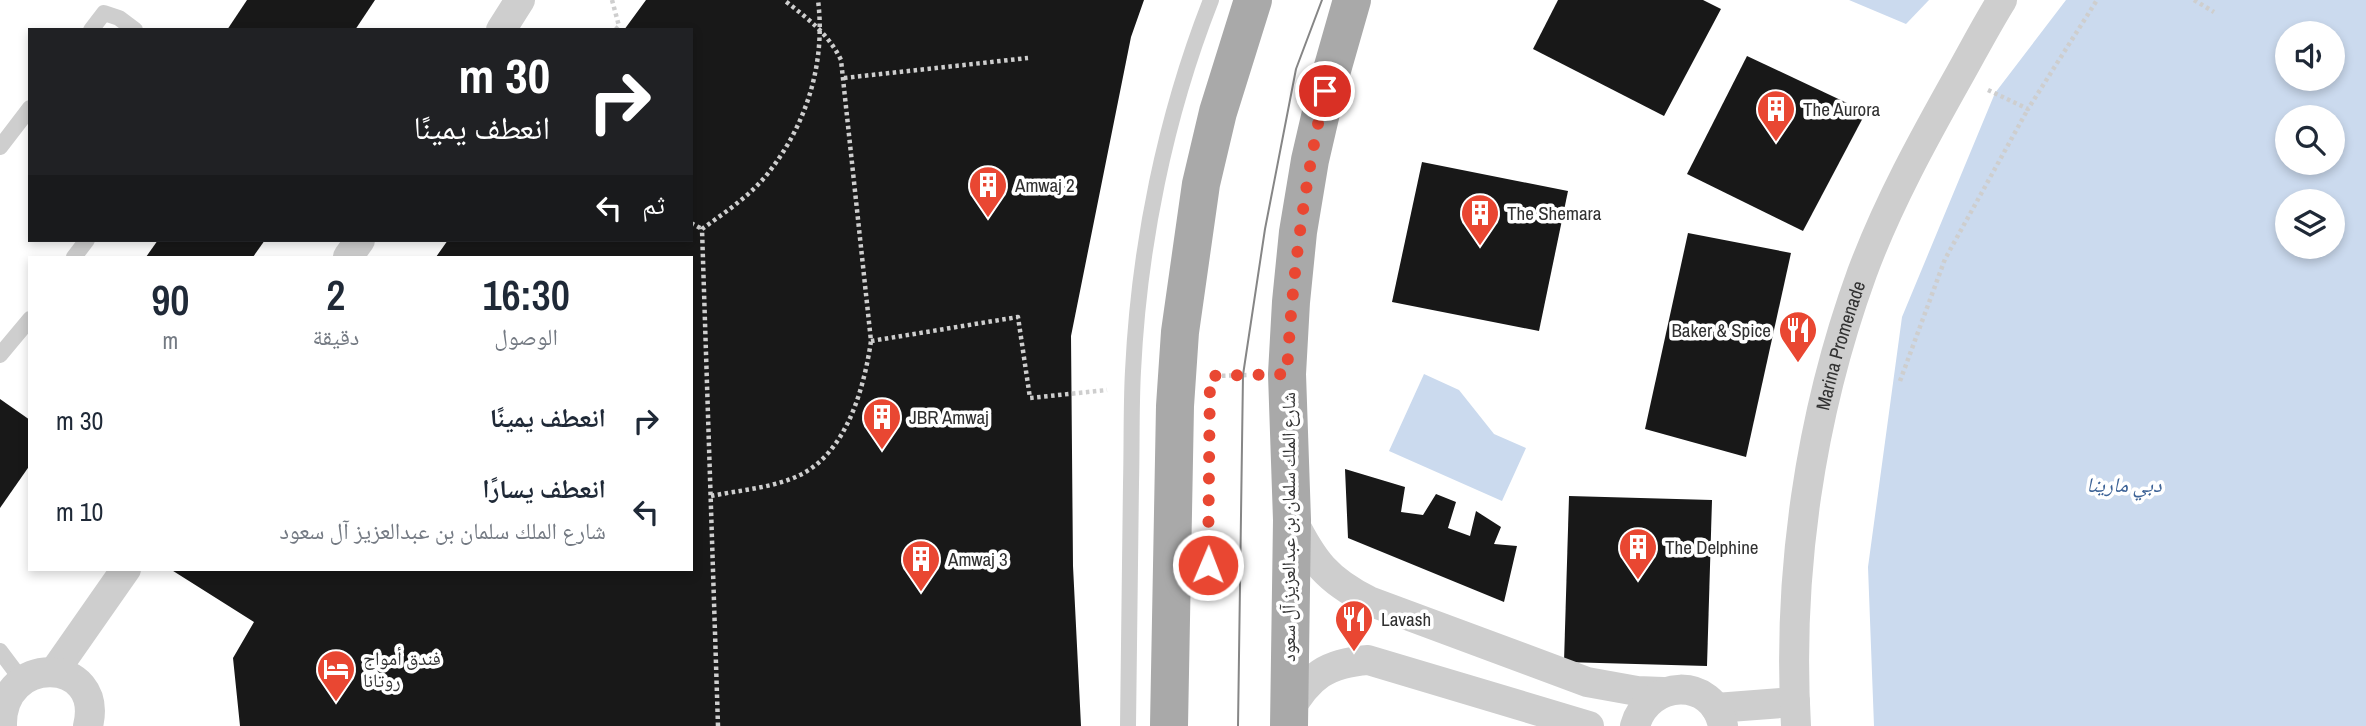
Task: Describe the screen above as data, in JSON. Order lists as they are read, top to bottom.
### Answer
{
  "streets": {
    "main road": ["شارع الملك سلمان بن عبدالعزيز آل سعود"],
    "street": ["Marina Promenade"]
  },
  "water": ["دبي مارينا"],
  "places": {
    "building": [
      "The Aurora",
      "Amwaj 2",
      "The Shemara",
      "JBR Amwaj",
      "The Delphine",
      "Amwaj 3"
    ],
    "restaurant": ["Baker & Spice", "Lavash"],
    "hotel": ["فندق أمواج روتانا"]
  },
  "page": {
    "turn": ["30 m", "انعطف يمينًا"],
    "then": "ثم",
    "eta": [
      "16:30",
      "الوصول",
      "2",
      "دقيقة",
      "90",
      "m"
    ],
    "list": [
      {
        "name": "انعطف يمينًا",
        "value": "30 m"
      },
      {
        "name": "انعطف يسارًا",
        "note": "شارع الملك سلمان بن عبدالعزيز آل سعود",
        "value": "10 m"
      }
    ]
  }
}
